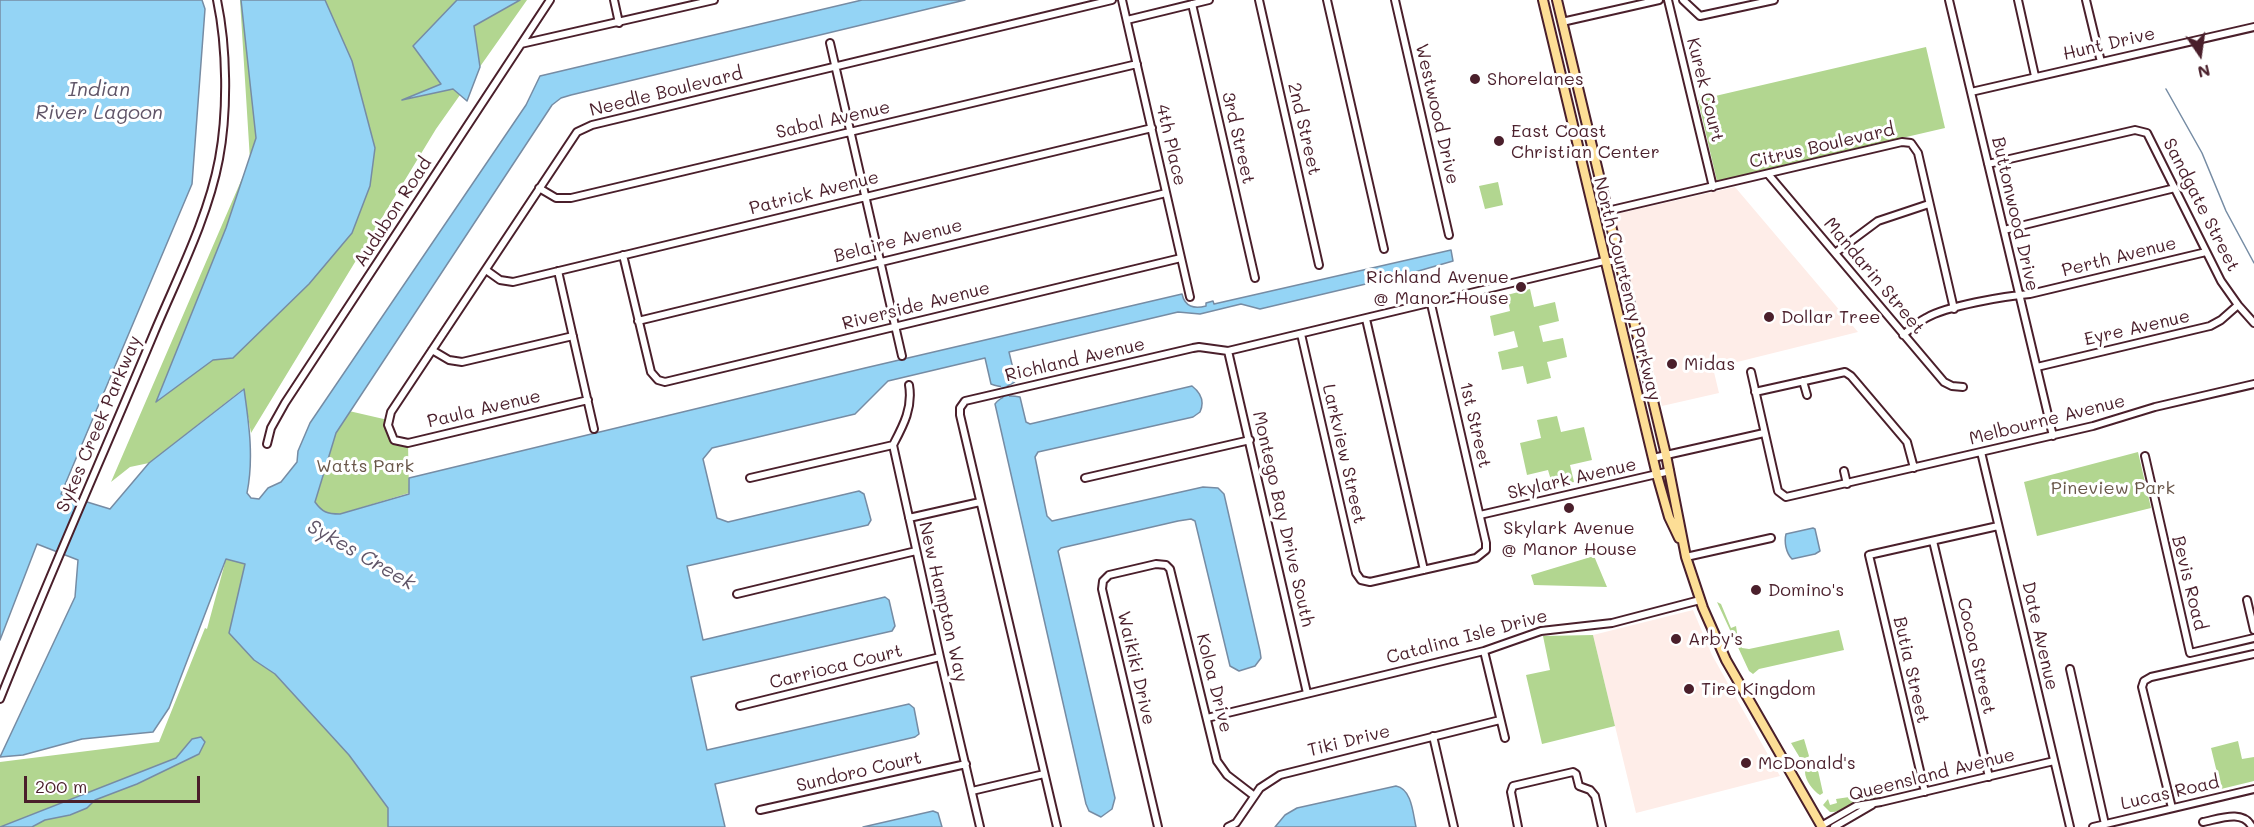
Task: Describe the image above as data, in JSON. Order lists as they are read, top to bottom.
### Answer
{
  "streets": {
    "main road": ["North Courtenay Parkway"],
    "street": [
      "Hunt Drive",
      "Kurek Court",
      "Needle Boulevard",
      "Westwood Drive",
      "Sabal Avenue",
      "2nd Street",
      "3rd Street",
      "4th Place",
      "Citrus Boulevard",
      "Patrick Avenue",
      "Sandgate Street",
      "Audubon Road",
      "Buttonwood Drive",
      "Belaire Avenue",
      "Perth Avenue",
      "Mandarin Street",
      "Riverside Avenue",
      "Eyre Avenue",
      "Richland Avenue",
      "Paula Avenue",
      "Melbourne Avenue",
      "Sykes Creek Parkway",
      "1st Street",
      "Larkview Street",
      "Skylark Avenue",
      "Montego Bay Drive South",
      "Bevis Road",
      "New Hampton Way",
      "Date Avenue",
      "Catalina Isle Drive",
      "Cocoa Street",
      "Carrioca Court",
      "Waikiki Drive",
      "Butia Street",
      "Koloa Drive",
      "Tiki Drive",
      "Sundoro Court",
      "Queensland Avenue",
      "Lucas Road"
    ]
  },
  "crossings": [
    ["Hunt Drive", "Buttonwood Drive"],
    ["Kurek Court", "Citrus Boulevard"],
    ["Needle Boulevard", "Sabal Avenue"],
    ["Needle Boulevard", "Patrick Avenue"],
    ["Needle Boulevard", "Paula Avenue"],
    ["Sabal Avenue", "4th Place"],
    ["4th Place", "Patrick Avenue"],
    ["4th Place", "Belaire Avenue"],
    ["4th Place", "Riverside Avenue"],
    ["Citrus Boulevard", "Perth Avenue"],
    ["Citrus Boulevard", "Mandarin Street"],
    ["Citrus Boulevard", "North Courtenay Parkway"],
    ["Sandgate Street", "Buttonwood Drive"],
    ["Sandgate Street", "Perth Avenue"],
    ["Sandgate Street", "Eyre Avenue"],
    ["Buttonwood Drive", "Perth Avenue"],
    ["Buttonwood Drive", "Eyre Avenue"],
    ["Buttonwood Drive", "Melbourne Avenue"],
    ["Belaire Avenue", "Riverside Avenue"],
    ["Perth Avenue", "Mandarin Street"],
    ["North Courtenay Parkway", "Richland Avenue"],
    ["North Courtenay Parkway", "Skylark Avenue"],
    ["North Courtenay Parkway", "Catalina Isle Drive"],
    ["North Courtenay Parkway", "Queensland Avenue"],
    ["Richland Avenue", "1st Street"],
    ["Richland Avenue", "Larkview Street"],
    ["Richland Avenue", "Montego Bay Drive South"],
    ["Melbourne Avenue", "Date Avenue"],
    ["1st Street", "Larkview Street"],
    ["1st Street", "Skylark Avenue"],
    ["Montego Bay Drive South", "Catalina Isle Drive"],
    ["New Hampton Way", "Carrioca Court"],
    ["New Hampton Way", "Sundoro Court"],
    ["Date Avenue", "Queensland Avenue"],
    ["Catalina Isle Drive", "Koloa Drive"],
    ["Cocoa Street", "Butia Street"],
    ["Cocoa Street", "Queensland Avenue"],
    ["Waikiki Drive", "Koloa Drive"],
    ["Butia Street", "Queensland Avenue"],
    ["Koloa Drive", "Tiki Drive"]
  ],
  "water": ["Indian River Lagoon", "Sykes Creek"],
  "parks": ["Watts Park", "Pineview Park"],
  "places": [
    "Shorelanes",
    "East Coast Christian Center",
    "Richland Avenue @ Manor House",
    "Dollar Tree",
    "Midas",
    "Skylark Avenue @ Manor House",
    "Domino's",
    "Arby's",
    "Tire Kingdom",
    "McDonald's"
  ],
  "scale_bar": "200 m",
  "north": "bottom"
}
